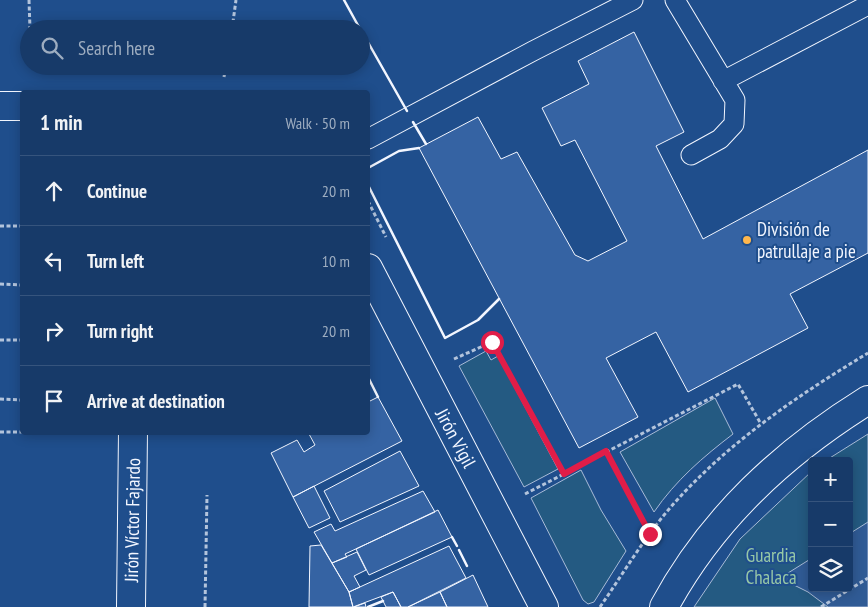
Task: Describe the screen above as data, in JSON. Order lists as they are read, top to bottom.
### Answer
{
  "streets": {
    "main road": ["Jirón Vigil", "Jirón Víctor Fajardo"]
  },
  "parks": ["Guardia Chalaca"],
  "places": ["División de patrullaje a pie"],
  "page": {
    "search": "Search here",
    "heading": ["1 min", "Walk · 50 m"],
    "list": [
      ["Continue", "20 m"],
      ["Turn left", "10 m"],
      ["Turn right", "20 m"],
      "Arrive at destination"
    ],
    "map_buttons": ["+", "−"]
  }
}
